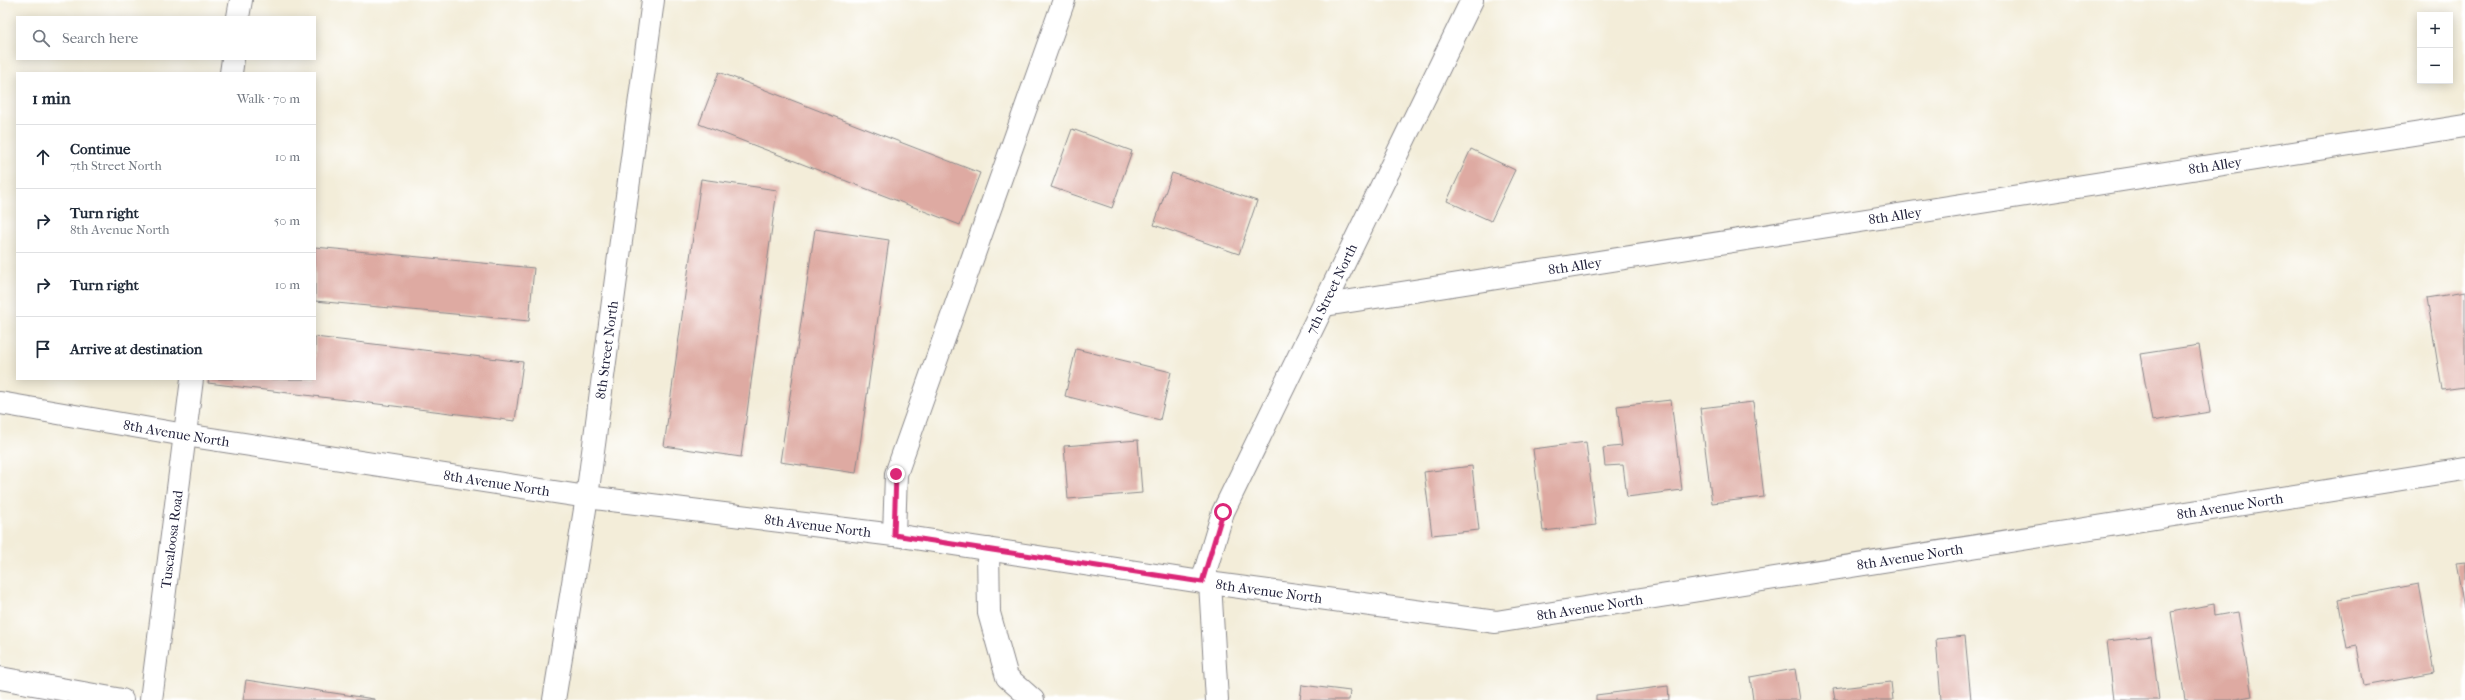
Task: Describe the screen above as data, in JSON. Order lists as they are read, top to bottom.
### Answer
{
  "streets": {
    "street": [
      "8th Alley",
      "7th Street North",
      "8th Street North",
      "8th Avenue North",
      "Tuscaloosa Road"
    ]
  },
  "crossings": [
    ["8th Alley", "7th Street North"],
    ["7th Street North", "8th Avenue North"],
    ["8th Street North", "8th Avenue North"],
    ["8th Avenue North", "Tuscaloosa Road"]
  ],
  "page": {
    "map_buttons": ["+", "−"],
    "search": "Search here",
    "heading": ["1 min", "Walk · 70 m"],
    "list": [
      ["Continue", "7th Street North", "10 m"],
      ["Turn right", "8th Avenue North", "50 m"],
      ["Turn right", "10 m"],
      "Arrive at destination"
    ]
  }
}
